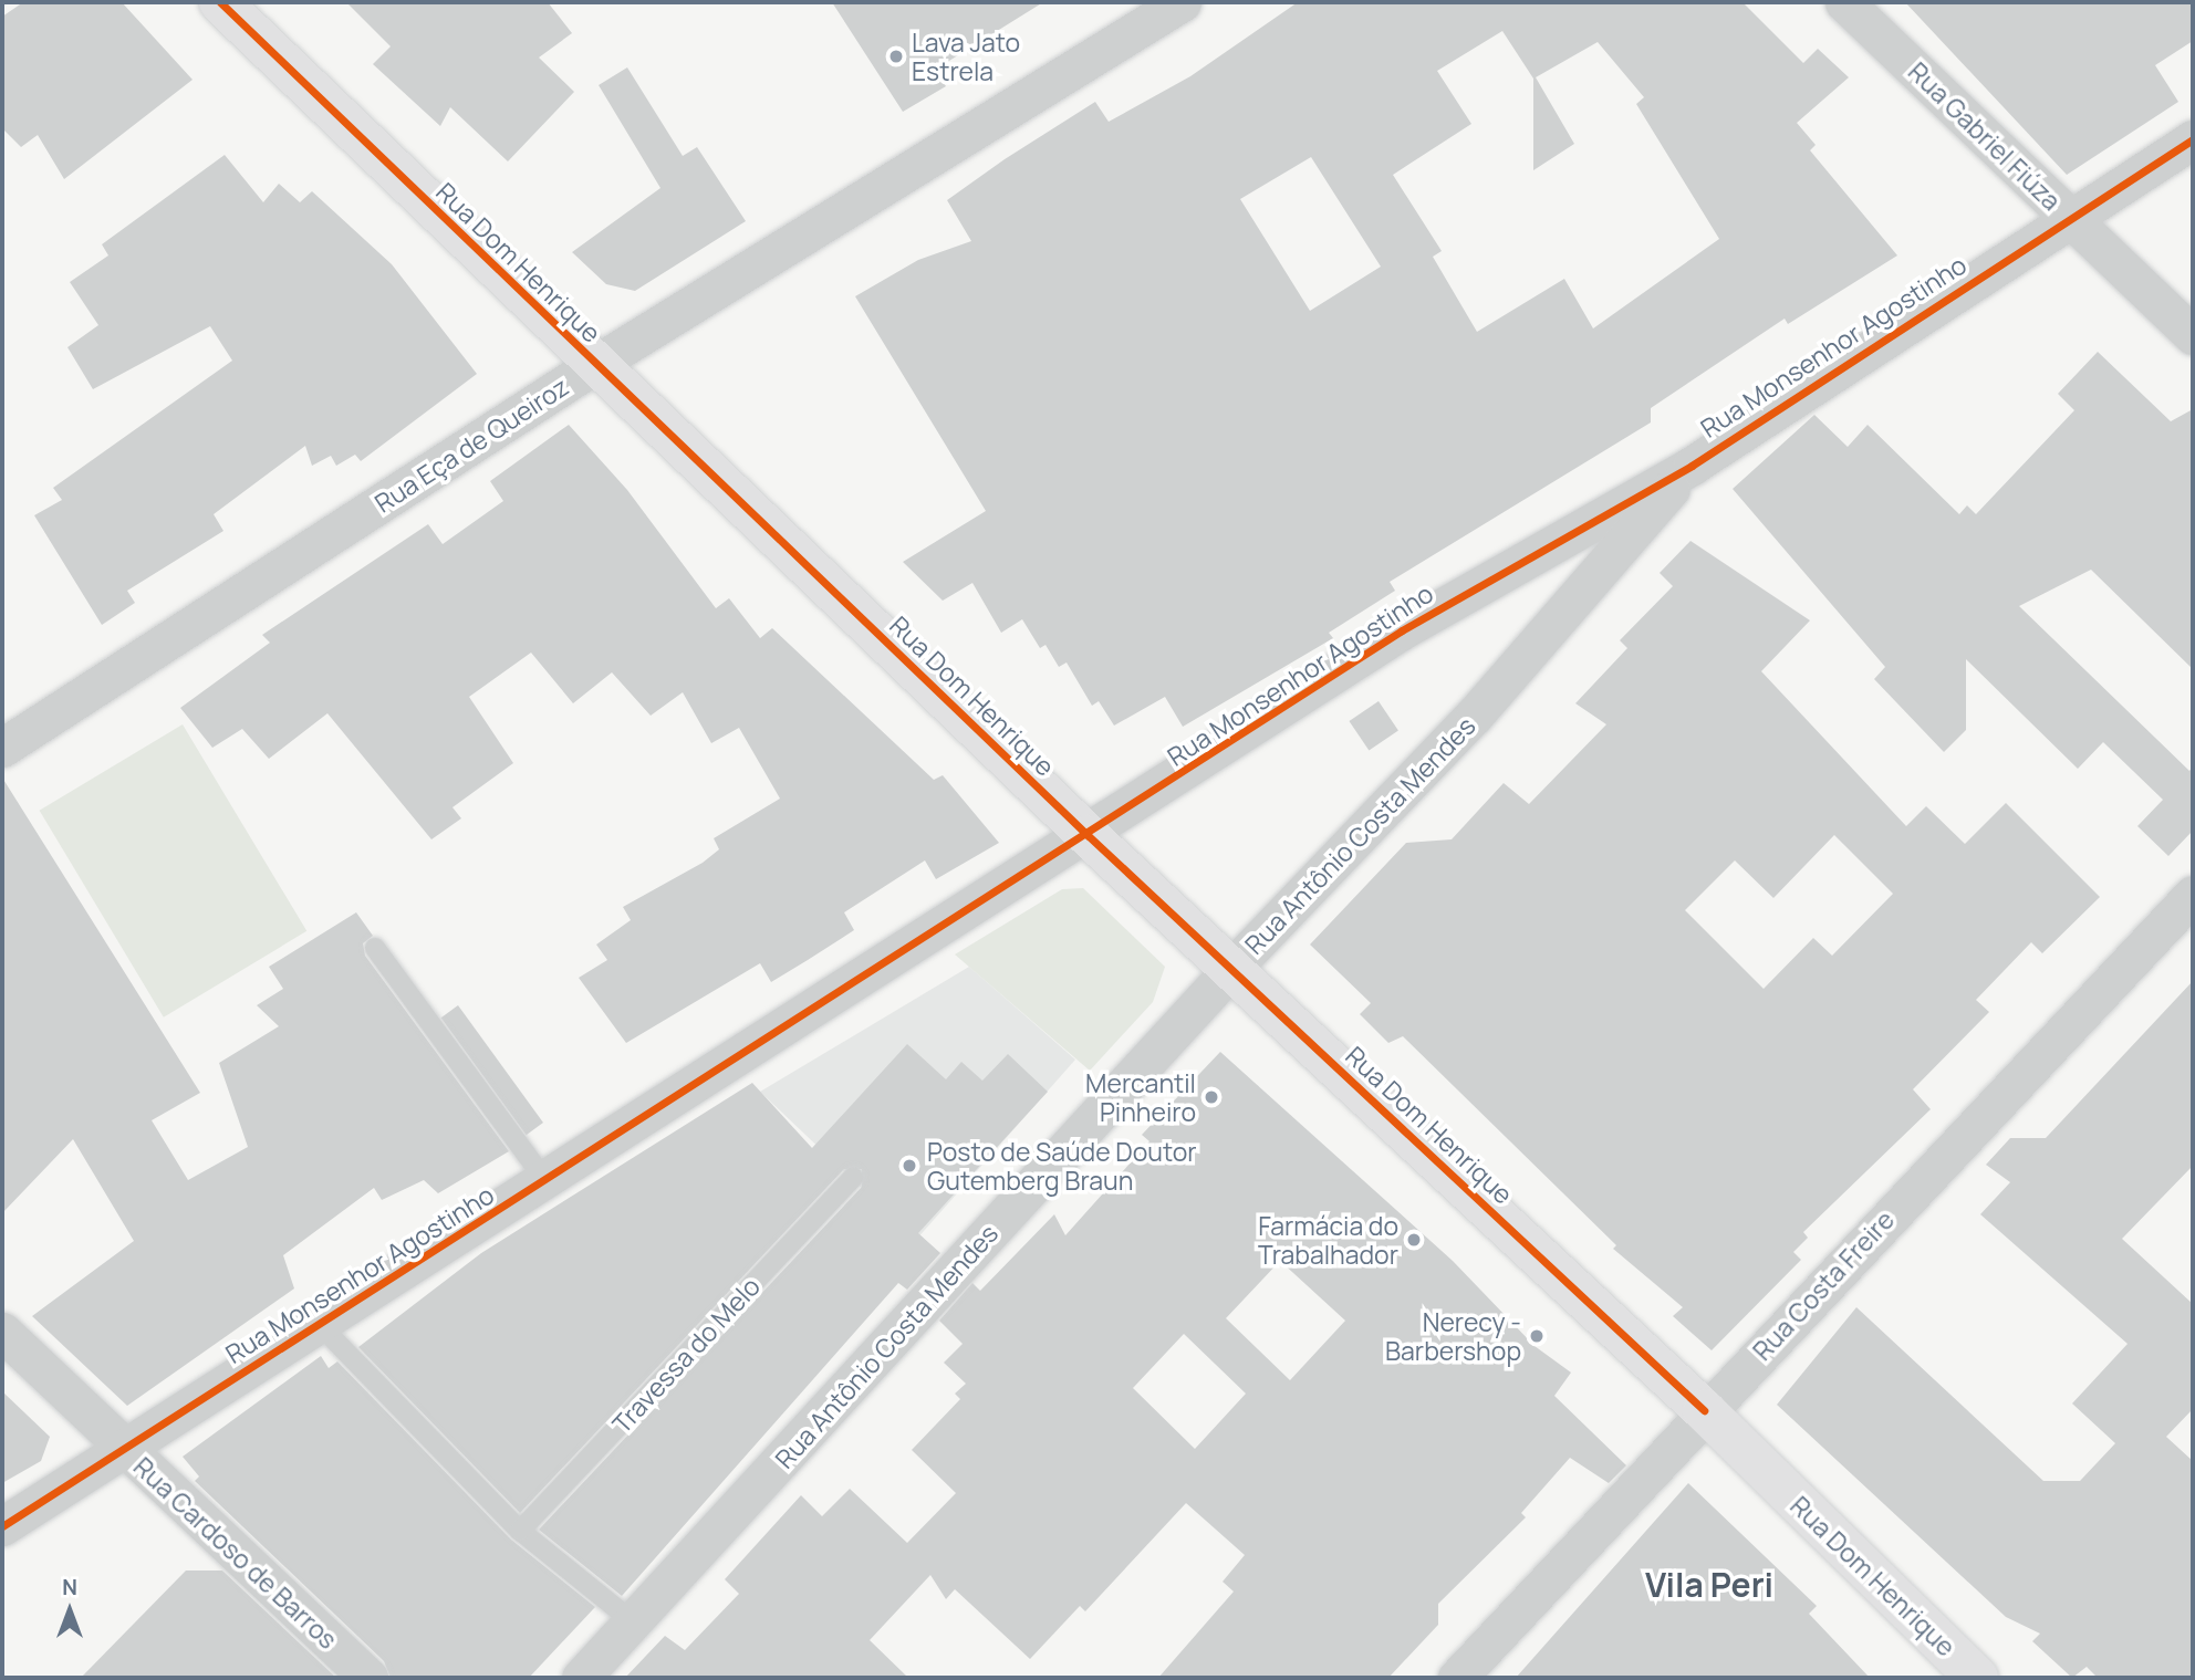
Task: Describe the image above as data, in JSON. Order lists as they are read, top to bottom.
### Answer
{
  "streets": {
    "street": [
      "Rua Gabriel Fiúza",
      "Rua Dom Henrique",
      "Rua Monsenhor Agostinho",
      "Rua Eça de Queiroz",
      "Rua Antônio Costa Mendes",
      "Rua Costa Freire",
      "Rua Cardoso de Barros"
    ],
    "lane": ["Travessa do Melo"]
  },
  "crossings": [
    ["Rua Gabriel Fiúza", "Rua Monsenhor Agostinho"],
    ["Rua Dom Henrique", "Rua Monsenhor Agostinho"],
    ["Rua Dom Henrique", "Rua Eça de Queiroz"],
    ["Rua Dom Henrique", "Rua Antônio Costa Mendes"],
    ["Rua Dom Henrique", "Rua Costa Freire"],
    ["Rua Monsenhor Agostinho", "Rua Antônio Costa Mendes"],
    ["Rua Monsenhor Agostinho", "Rua Cardoso de Barros"]
  ],
  "districts": ["Vila Peri"],
  "places": [
    "Lava Jato Estrela",
    "Mercantil Pinheiro",
    "Posto de Saúde Doutor Gutemberg Braun",
    "Farmácia do Trabalhador",
    "Nerecy - Barbershop"
  ],
  "north": "top"
}
